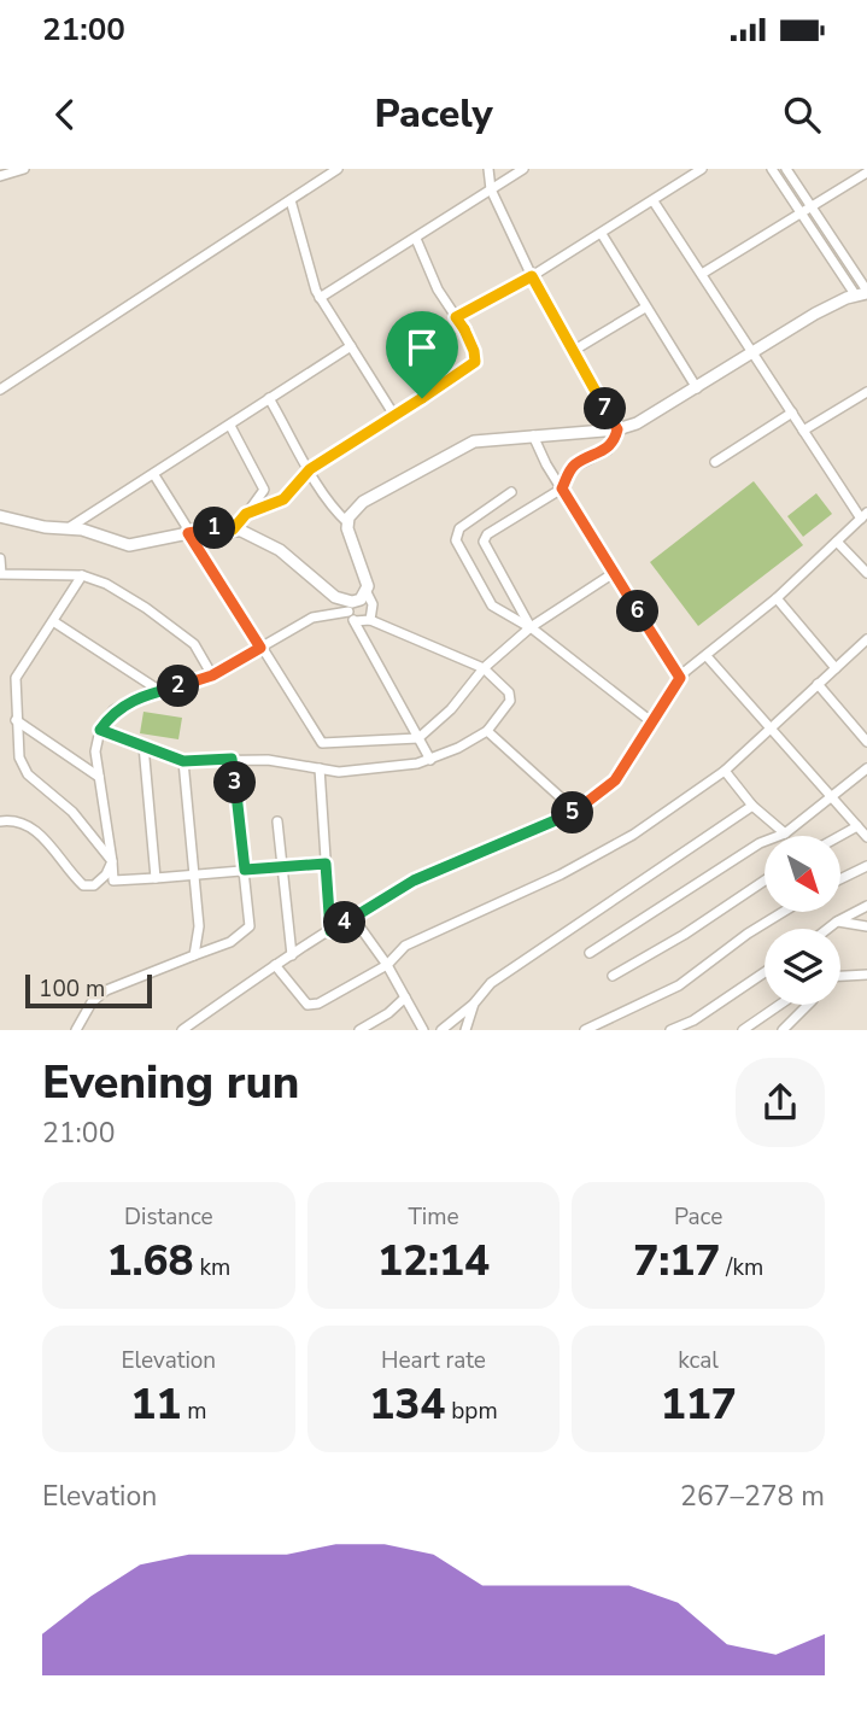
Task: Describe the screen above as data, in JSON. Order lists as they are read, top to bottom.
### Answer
{
  "scale_bar": "100 m",
  "north": "bottom right",
  "page": {
    "status": "21:00",
    "header": "Pacely",
    "pins": [
      "7",
      "1",
      "6",
      "2",
      "3",
      "5",
      "4"
    ],
    "scale": "100 m",
    "heading": ["Evening run", "21:00"],
    "stats": [
      ["Distance", "1.68 km"],
      ["Time", "12:14"],
      ["Pace", "7:17 /km"],
      ["Elevation", "11 m"],
      ["Heart rate", "134 bpm"],
      ["kcal", "117"]
    ],
    "chart": ["Elevation", "267–278 m"]
  }
}
